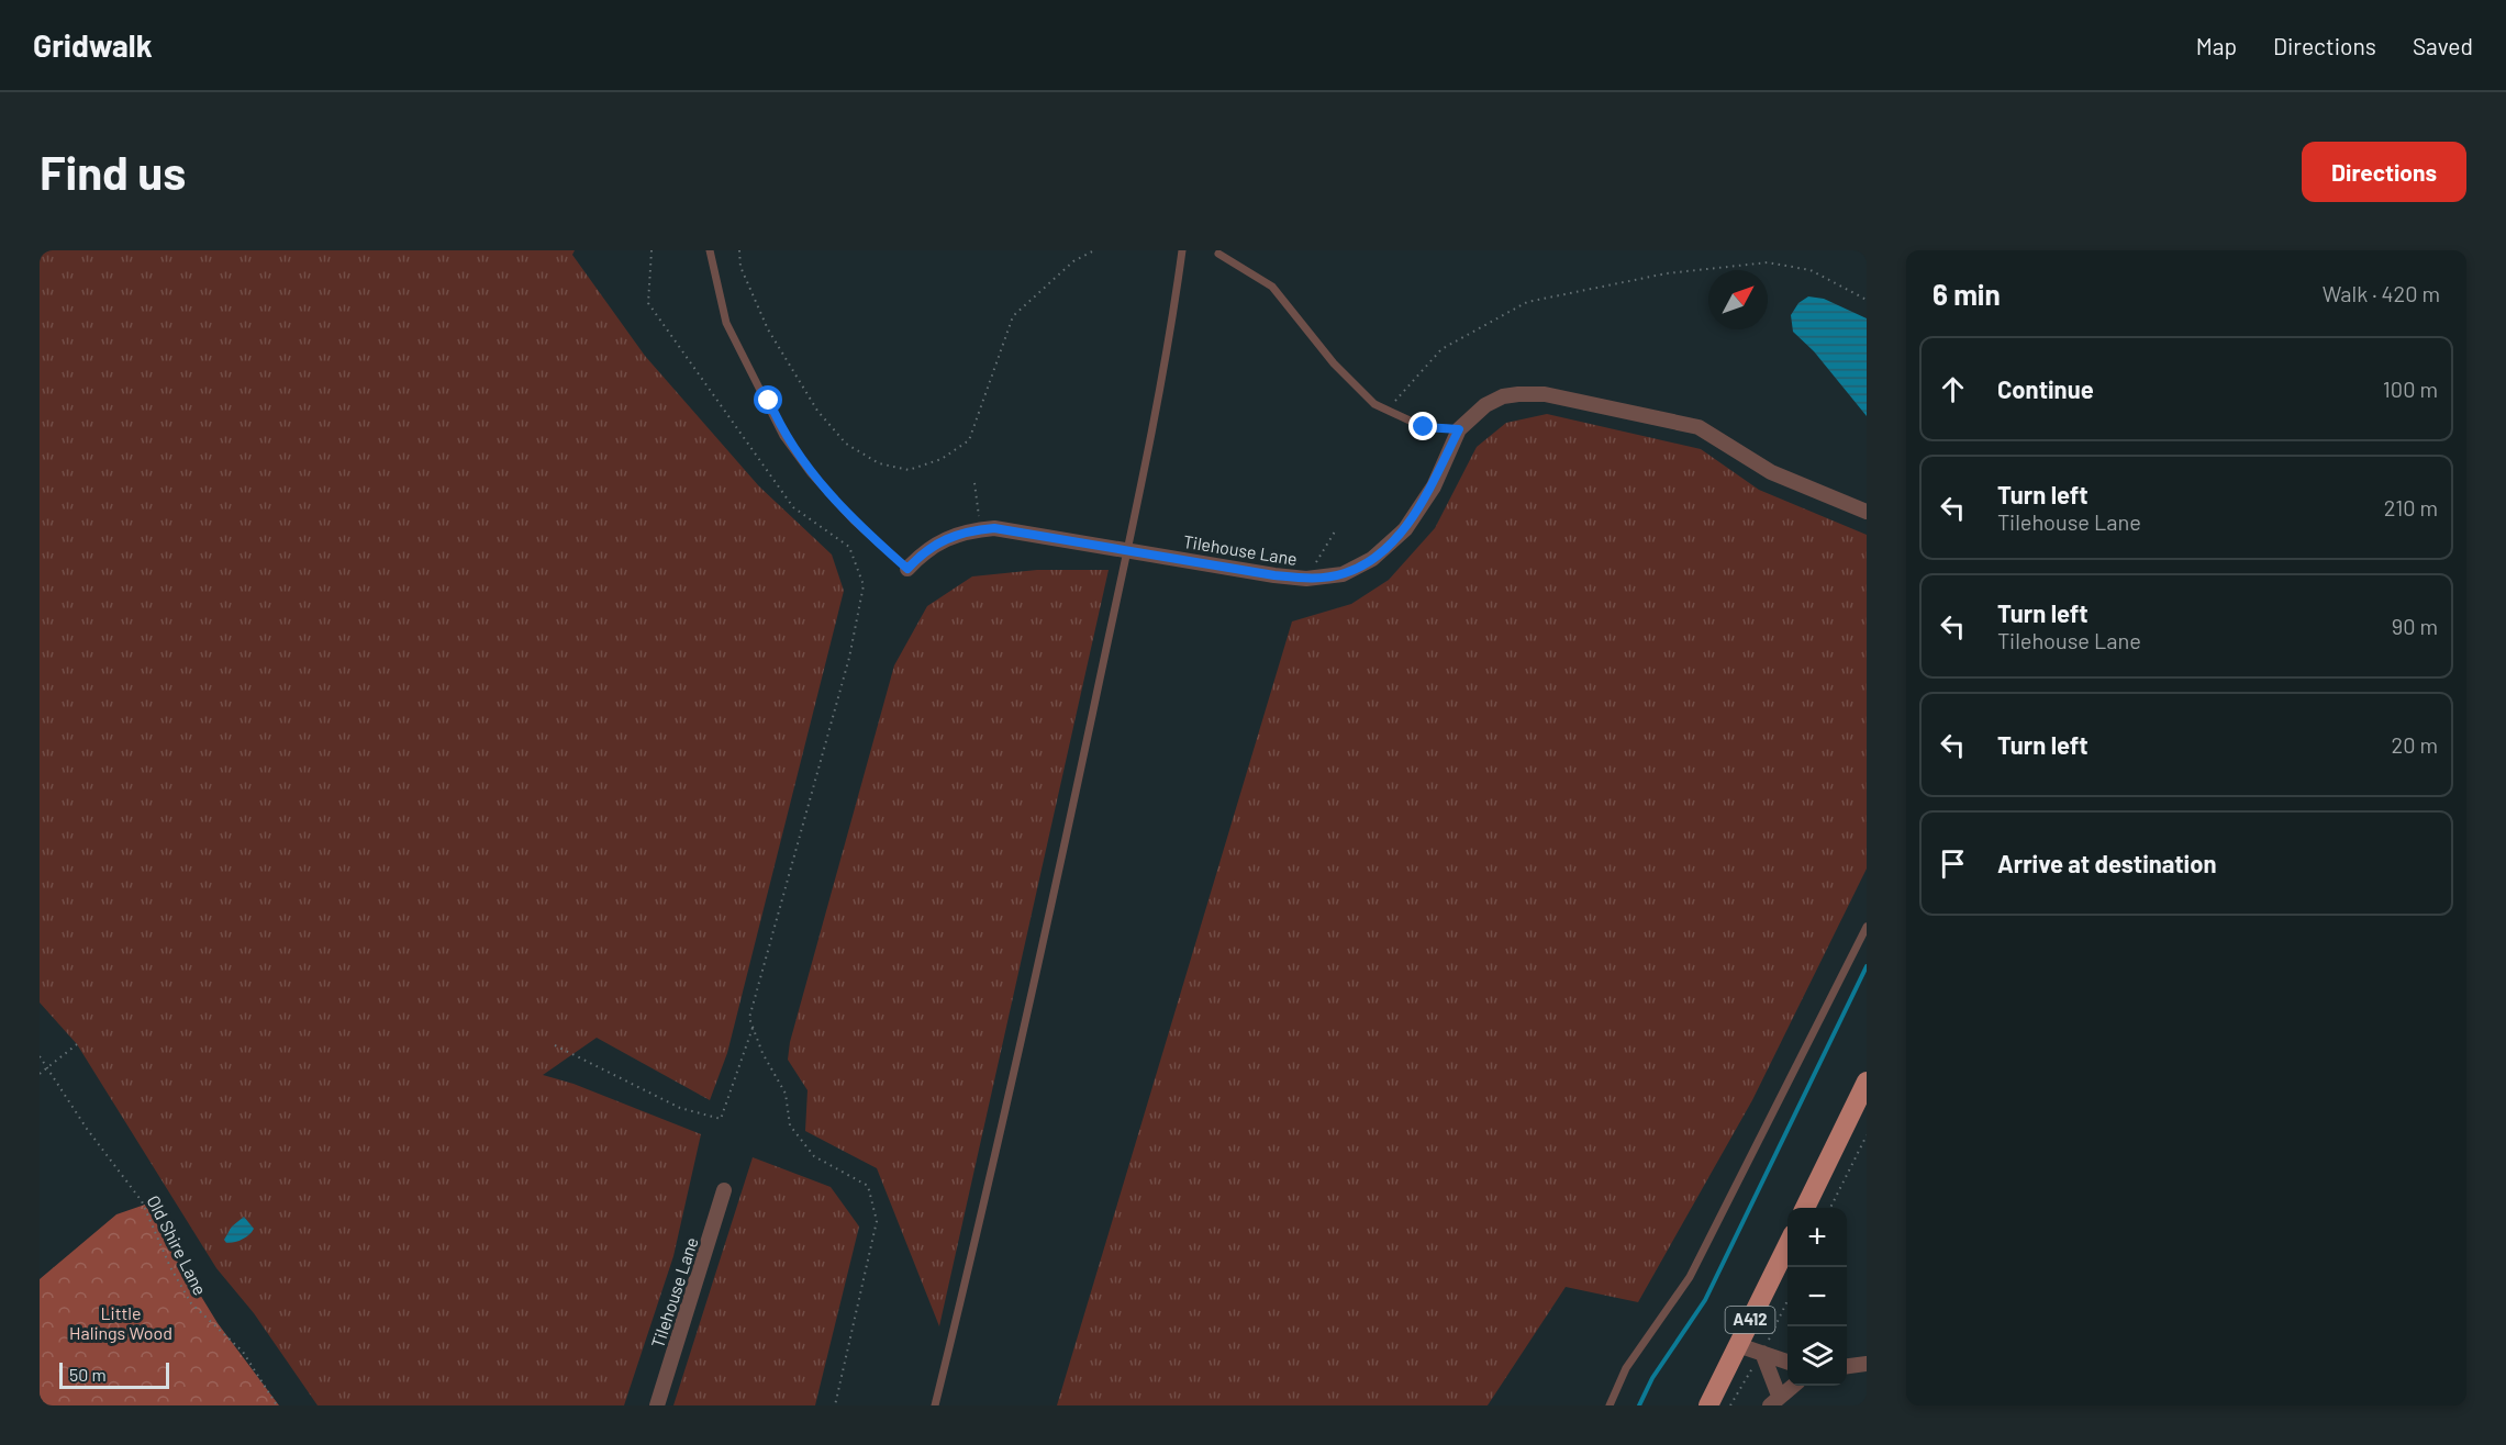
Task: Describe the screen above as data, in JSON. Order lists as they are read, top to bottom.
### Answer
{
  "streets": {
    "main road": ["A412"],
    "street": ["Tilehouse Lane"],
    "path": ["Old Shire Lane"]
  },
  "parks": ["Little Halings Wood"],
  "scale_bar": "50 m",
  "north": "top right",
  "page": {
    "header": "Gridwalk",
    "nav": ["Map", "Directions", "Saved"],
    "buttons": "Directions",
    "title": "Find us",
    "heading": ["6 min", "Walk · 420 m"],
    "list": [
      ["Continue", "100 m"],
      ["Turn left", "Tilehouse Lane", "210 m"],
      ["Turn left", "Tilehouse Lane", "90 m"],
      ["Turn left", "20 m"],
      "Arrive at destination"
    ],
    "map_buttons": ["+", "−"],
    "scale": "50 m"
  }
}
